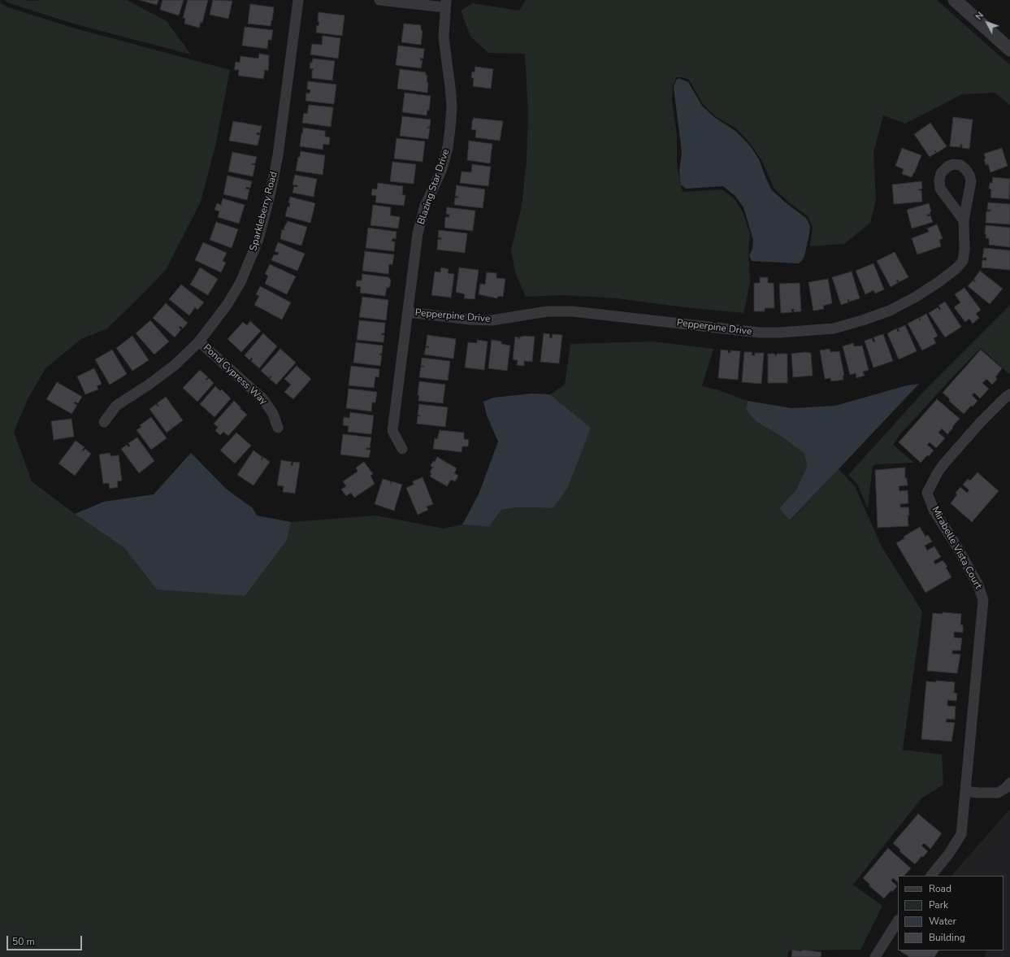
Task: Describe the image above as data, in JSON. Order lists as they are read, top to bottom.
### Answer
{
  "streets": {
    "street": [
      "Blazing Star Drive",
      "Sparkleberry Road",
      "Pepperpine Drive",
      "Pond Cypress Way",
      "Mirabelle Vista Court"
    ]
  },
  "crossings": [
    ["Blazing Star Drive", "Pepperpine Drive"],
    ["Sparkleberry Road", "Pond Cypress Way"]
  ],
  "legend": [
    "Road",
    "Park",
    "Water",
    "Building"
  ],
  "scale_bar": "50 m",
  "north": "top left"
}
